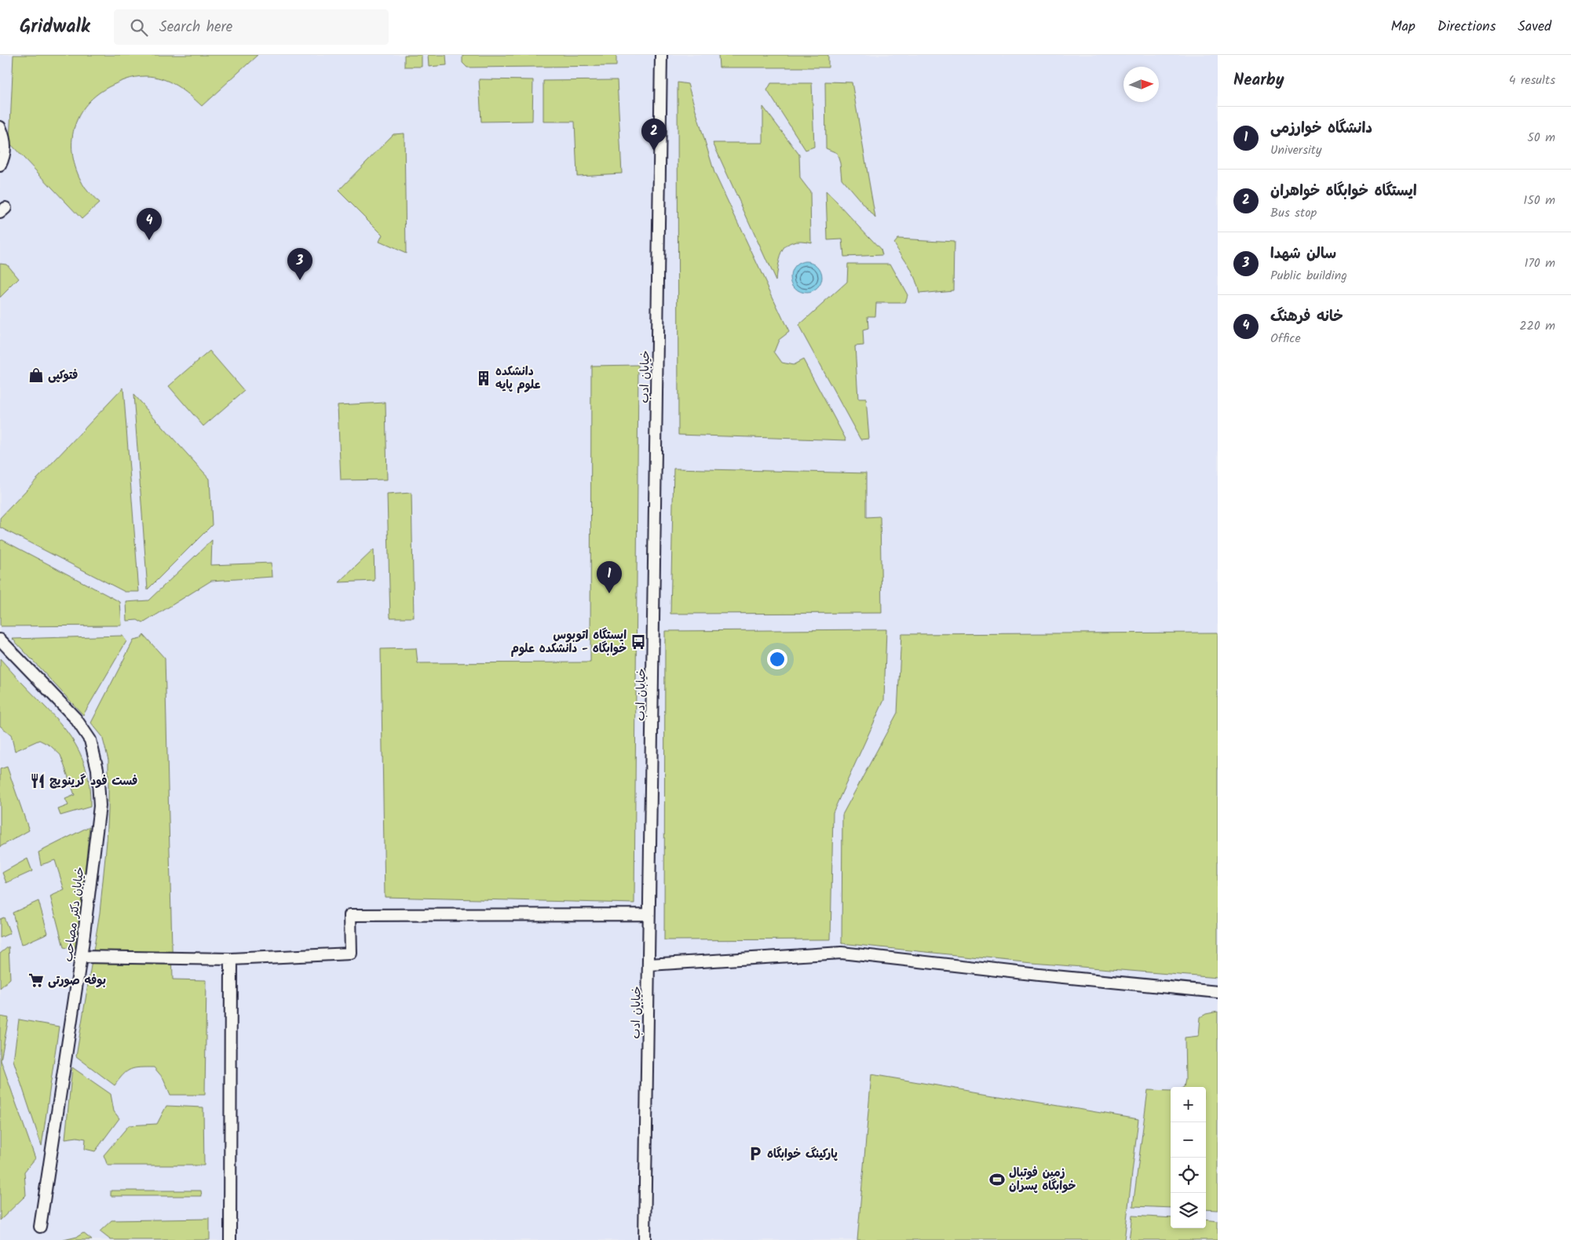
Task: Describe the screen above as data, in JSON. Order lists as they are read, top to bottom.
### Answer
{
  "streets": {
    "lane": ["خیابان ادب", "خیابان دکتر مصاحب"]
  },
  "places": {
    "shop": ["فتوکپی"],
    "building": ["دانشکده علوم پایه"],
    "bus stop": ["ایستگاه اتوبوس خوابگاه - دانشکده علوم"],
    "restaurant": ["فست فود گرینویچ"],
    "supermarket": ["بوفه صورتی"],
    "parking": ["پارکینگ خوابگاه"],
    "sports": ["زمین فوتبال خوابگاه پسران"]
  },
  "north": "right",
  "page": {
    "header": "Gridwalk",
    "search": "Search here",
    "nav": ["Map", "Directions", "Saved"],
    "heading": ["Nearby", "4 results"],
    "list": [
      {
        "mark": "1",
        "name": "دانشگاه خوارزمی",
        "note": "University",
        "value": "50 m"
      },
      {
        "mark": "2",
        "name": "ایستگاه خوابگاه خواهران",
        "note": "Bus stop",
        "value": "150 m"
      },
      {
        "mark": "3",
        "name": "سالن شهدا",
        "note": "Public building",
        "value": "170 m"
      },
      {
        "mark": "4",
        "name": "خانه فرهنگ",
        "note": "Office",
        "value": "220 m"
      }
    ],
    "pins": [
      "2",
      "4",
      "3",
      "1"
    ],
    "map_buttons": ["+", "−"]
  }
}
